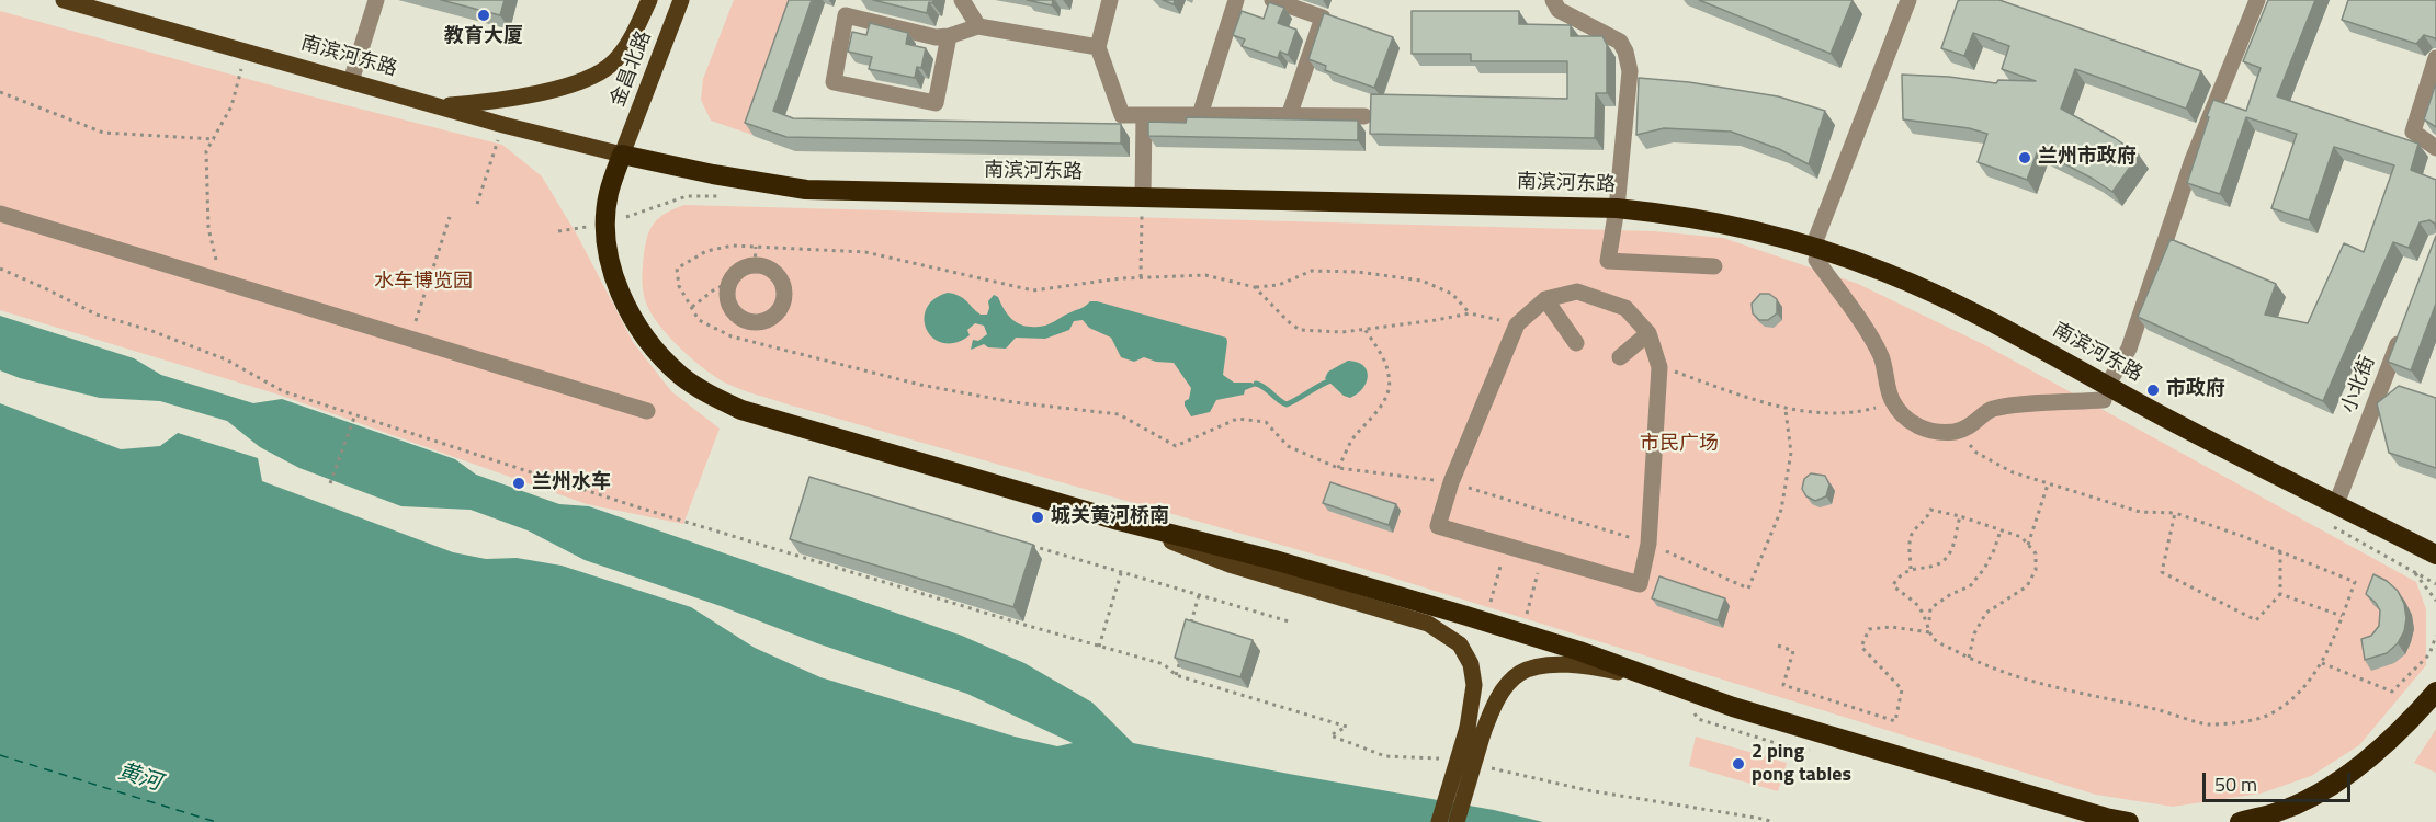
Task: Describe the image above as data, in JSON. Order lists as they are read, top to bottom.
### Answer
{
  "streets": {
    "highway": ["南滨河东路"],
    "main road": ["金昌北路"],
    "street": ["小北街"]
  },
  "crossings": [
    ["南滨河东路", "金昌北路"],
    ["南滨河东路", "小北街"]
  ],
  "water": ["黄河"],
  "parks": ["水车博览园", "市民广场"],
  "places": [
    "教育大厦",
    "兰州市政府",
    "市政府",
    "兰州水车",
    "城关黄河桥南",
    "2 ping pong tables"
  ],
  "scale_bar": "50 m"
}
